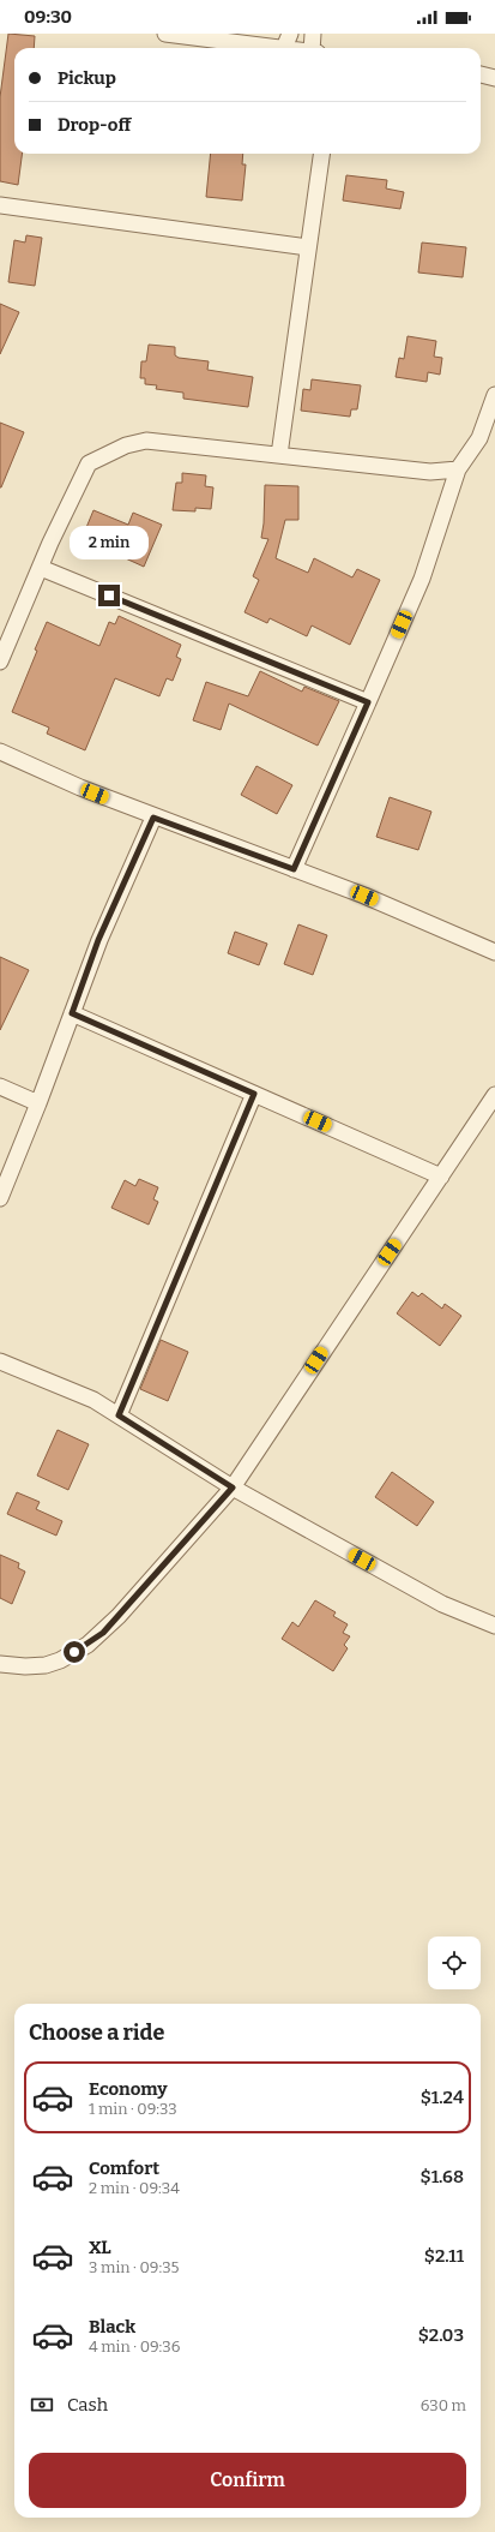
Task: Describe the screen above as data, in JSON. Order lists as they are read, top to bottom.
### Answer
{
  "page": {
    "status": "09:30",
    "banner": ["Pickup", "Drop-off"],
    "bubble": "2 min",
    "heading": "Choose a ride",
    "list": [
      {
        "name": "Economy",
        "note": "1 min · 09:33",
        "value": "$1.24"
      },
      {
        "name": "Comfort",
        "note": "2 min · 09:34",
        "value": "$1.68"
      },
      {
        "name": "XL",
        "note": "3 min · 09:35",
        "value": "$2.11"
      },
      {
        "name": "Black",
        "note": "4 min · 09:36",
        "value": "$2.03"
      }
    ],
    "pay": ["Cash", "630 m"],
    "buttons": "Confirm"
  }
}
